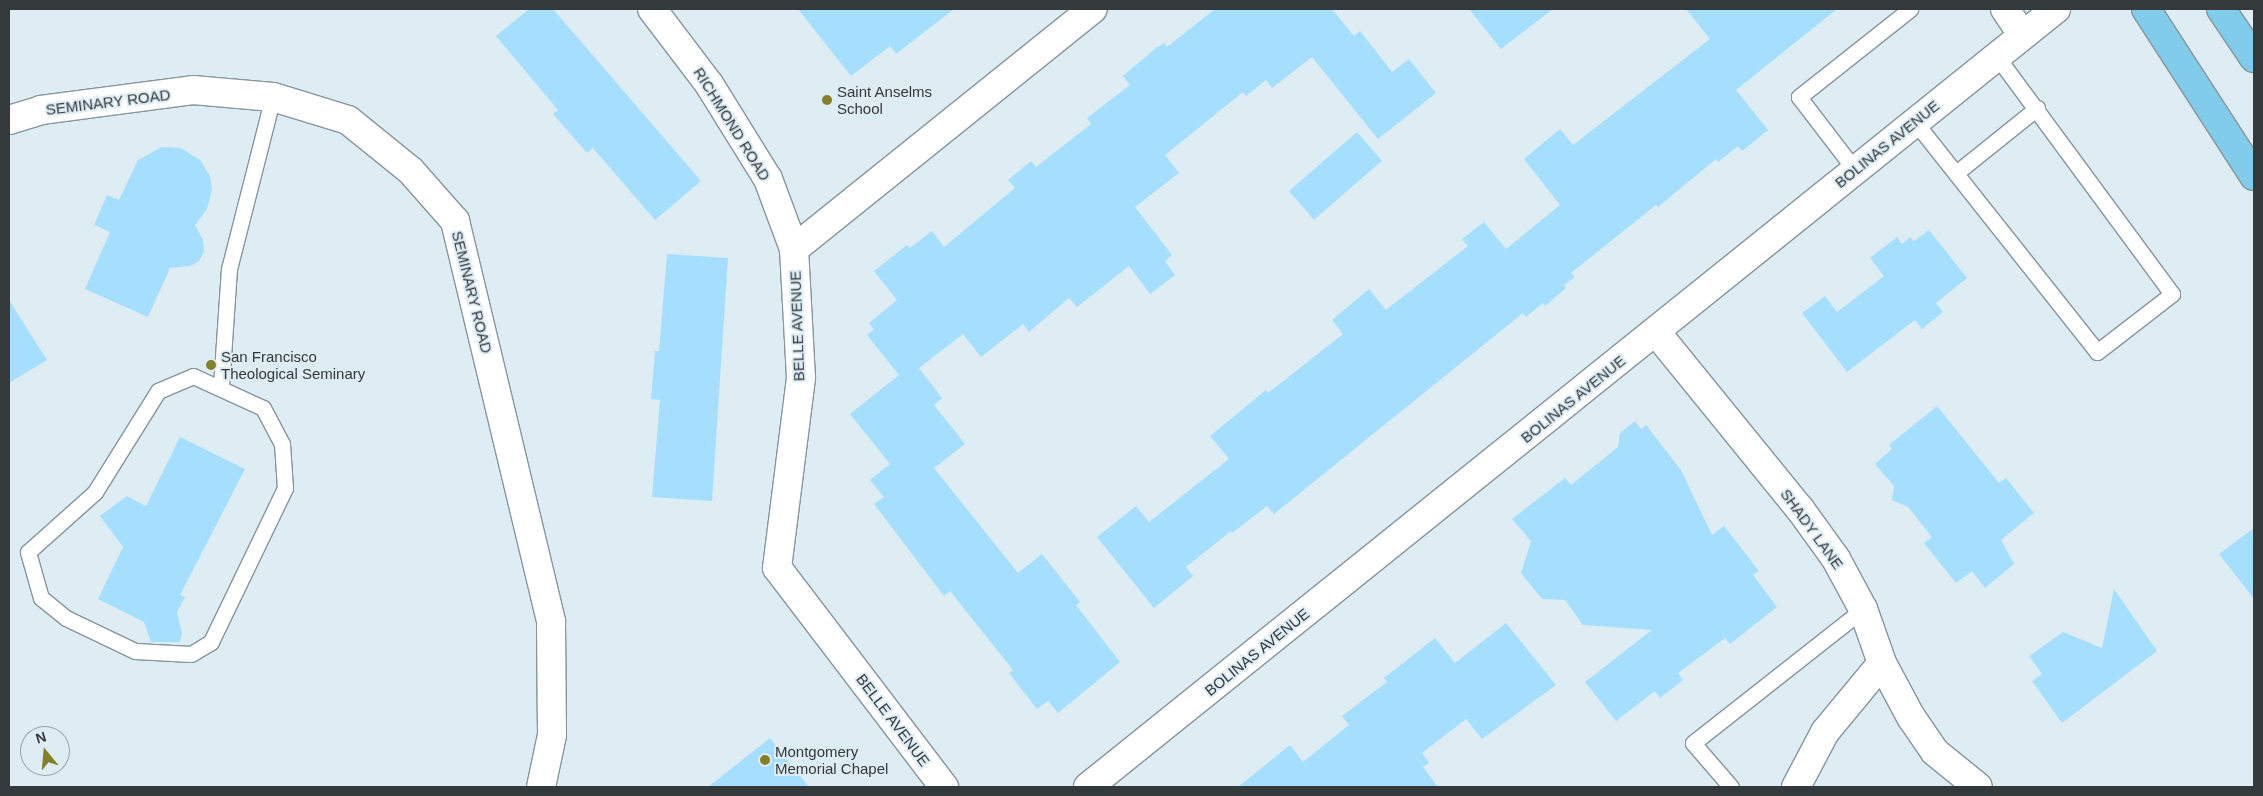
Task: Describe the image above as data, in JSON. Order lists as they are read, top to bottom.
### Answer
{
  "streets": {
    "street": [
      "SEMINARY ROAD",
      "RICHMOND ROAD",
      "BOLINAS AVENUE",
      "BELLE AVENUE",
      "SHADY LANE"
    ]
  },
  "crossings": [
    ["RICHMOND ROAD", "BELLE AVENUE"],
    ["BOLINAS AVENUE", "SHADY LANE"]
  ],
  "places": ["Saint Anselms School", "San Francisco Theological Seminary", "Montgomery Memorial Chapel"],
  "north": "top"
}
